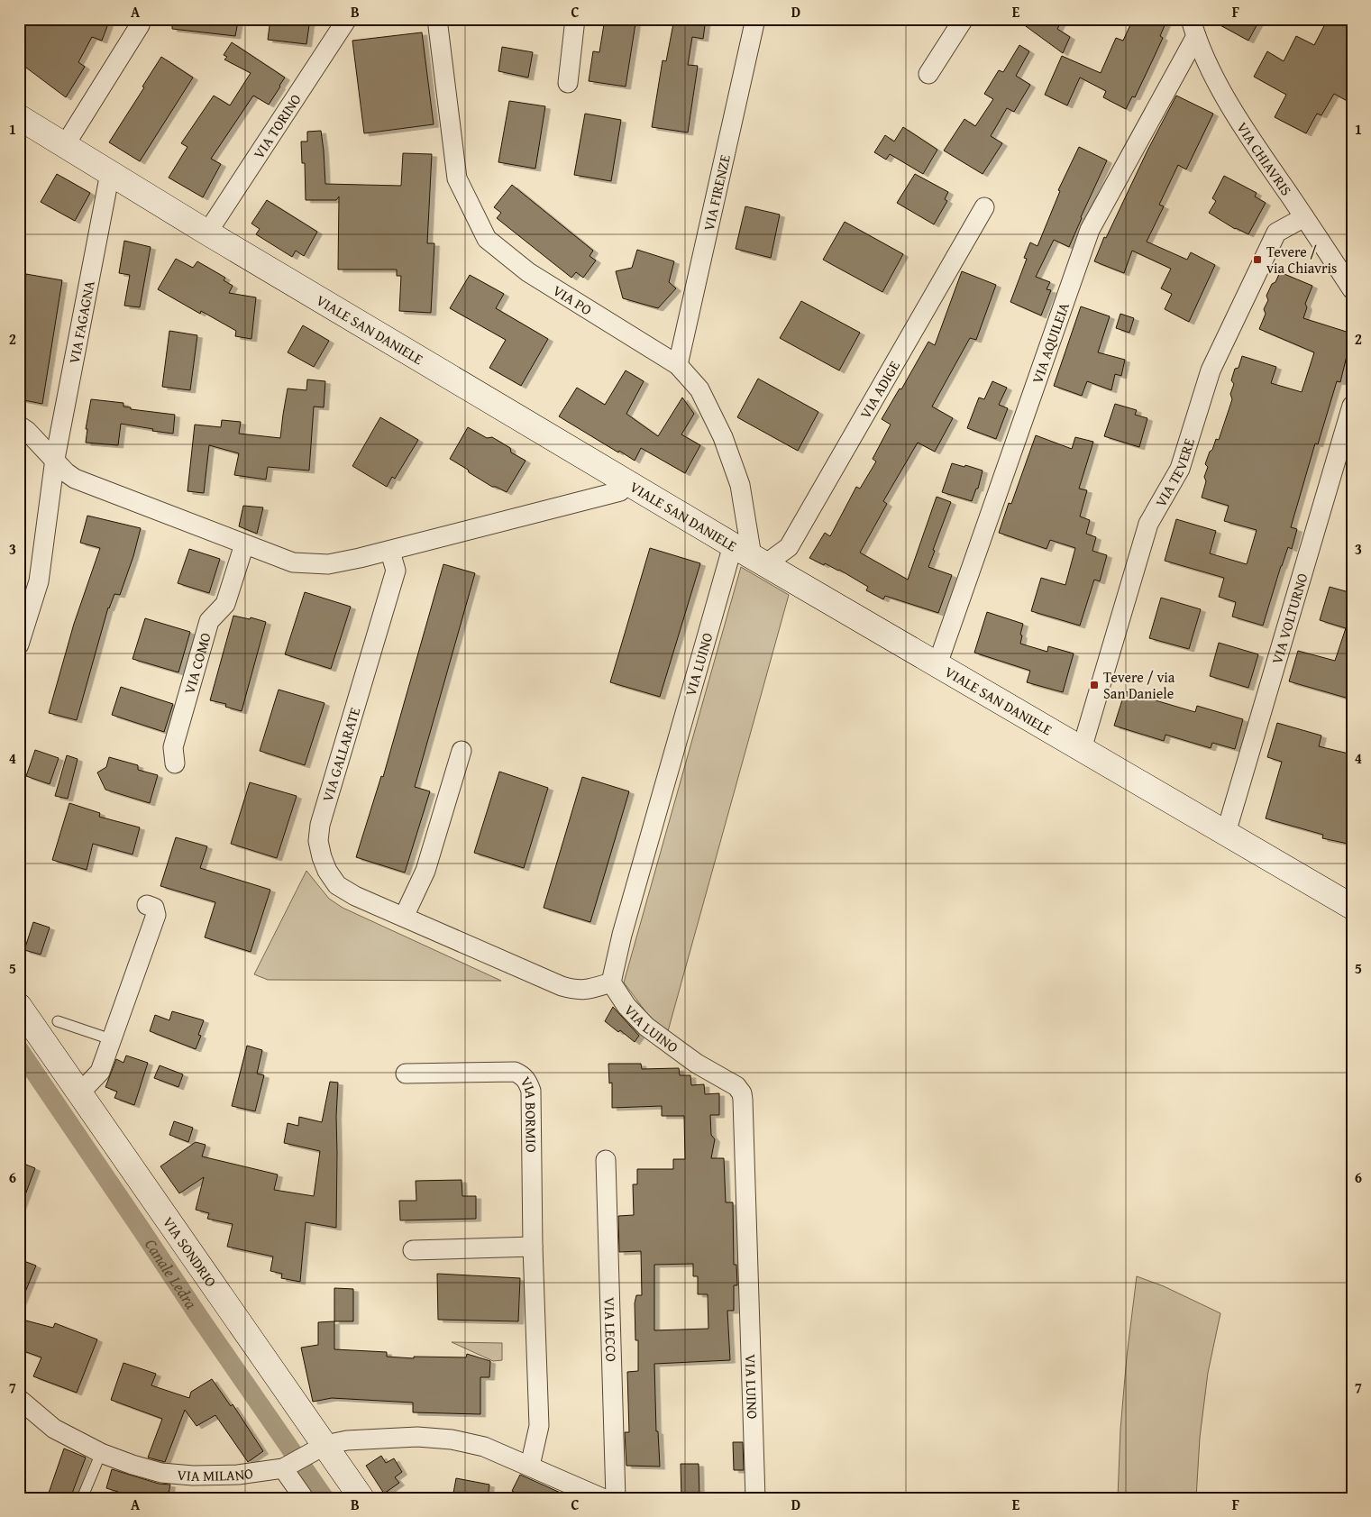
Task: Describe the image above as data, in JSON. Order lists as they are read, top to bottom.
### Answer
{
  "streets": {
    "street": [
      "VIA TORINO",
      "VIA CHIAVRIS",
      "VIA FIRENZE",
      "VIA PO",
      "VIA FAGAGNA",
      "VIALE SAN DANIELE",
      "VIA AQUILEIA",
      "VIA ADIGE",
      "VIA TEVERE",
      "VIA VOLTURNO",
      "VIA COMO",
      "VIA LUINO",
      "VIA GALLARATE",
      "VIA BORMIO",
      "VIA SONDRIO",
      "VIA LECCO",
      "VIA MILANO"
    ]
  },
  "crossings": [
    ["VIA TORINO", "VIALE SAN DANIELE"],
    ["VIA CHIAVRIS", "VIA AQUILEIA"],
    ["VIA CHIAVRIS", "VIA TEVERE"],
    ["VIA FIRENZE", "VIA PO"],
    ["VIA PO", "VIALE SAN DANIELE"],
    ["VIA PO", "VIA ADIGE"],
    ["VIA PO", "VIA LUINO"],
    ["VIA FAGAGNA", "VIALE SAN DANIELE"],
    ["VIALE SAN DANIELE", "VIA AQUILEIA"],
    ["VIALE SAN DANIELE", "VIA ADIGE"],
    ["VIALE SAN DANIELE", "VIA TEVERE"],
    ["VIALE SAN DANIELE", "VIA VOLTURNO"],
    ["VIALE SAN DANIELE", "VIA LUINO"],
    ["VIA ADIGE", "VIA LUINO"],
    ["VIA LUINO", "VIA GALLARATE"],
    ["VIA SONDRIO", "VIA MILANO"]
  ],
  "water": ["Canale Ledra"],
  "places": {
    "transit": ["Tevere / via Chiavris", "Tevere / via San Daniele"]
  },
  "grid": {
    "columns": [
      "A",
      "B",
      "C",
      "D",
      "E",
      "F"
    ],
    "rows": [
      "1",
      "2",
      "3",
      "4",
      "5",
      "6",
      "7"
    ]
  }
}
